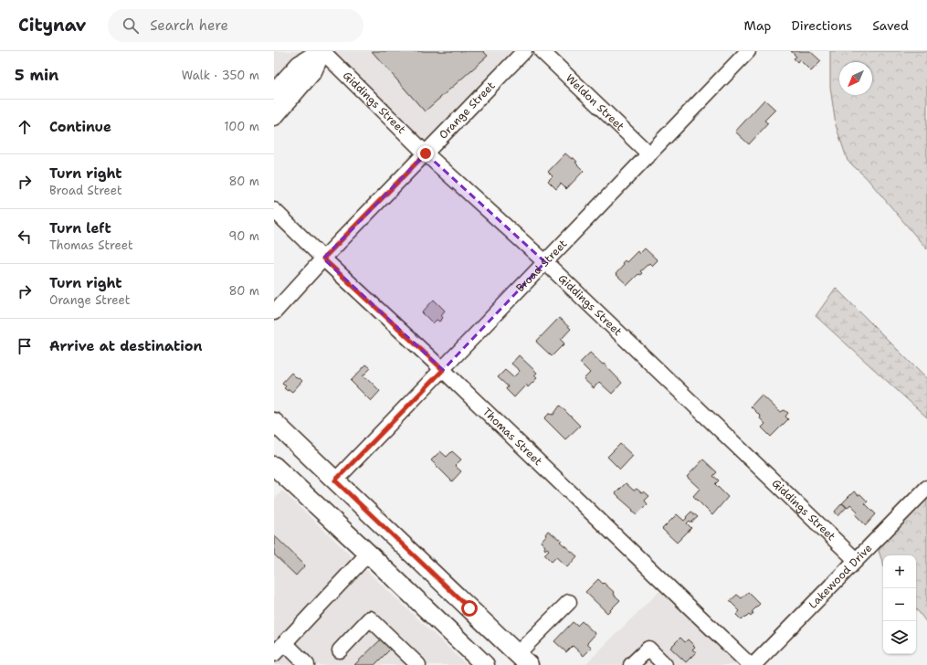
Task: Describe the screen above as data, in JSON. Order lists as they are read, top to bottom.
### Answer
{
  "streets": {
    "street": [
      "Giddings Street",
      "Weldon Street",
      "Orange Street",
      "Broad Street",
      "Thomas Street",
      "Lakewood Drive"
    ]
  },
  "crossings": [
    ["Giddings Street", "Orange Street"],
    ["Giddings Street", "Broad Street"],
    ["Giddings Street", "Lakewood Drive"],
    ["Weldon Street", "Broad Street"],
    ["Orange Street", "Thomas Street"],
    ["Broad Street", "Thomas Street"]
  ],
  "north": "bottom left",
  "page": {
    "header": "Citynav",
    "search": "Search here",
    "nav": ["Map", "Directions", "Saved"],
    "heading": ["5 min", "Walk · 350 m"],
    "list": [
      ["Continue", "100 m"],
      ["Turn right", "Broad Street", "80 m"],
      ["Turn left", "Thomas Street", "90 m"],
      ["Turn right", "Orange Street", "80 m"],
      "Arrive at destination"
    ],
    "map_buttons": ["+", "−"]
  }
}
